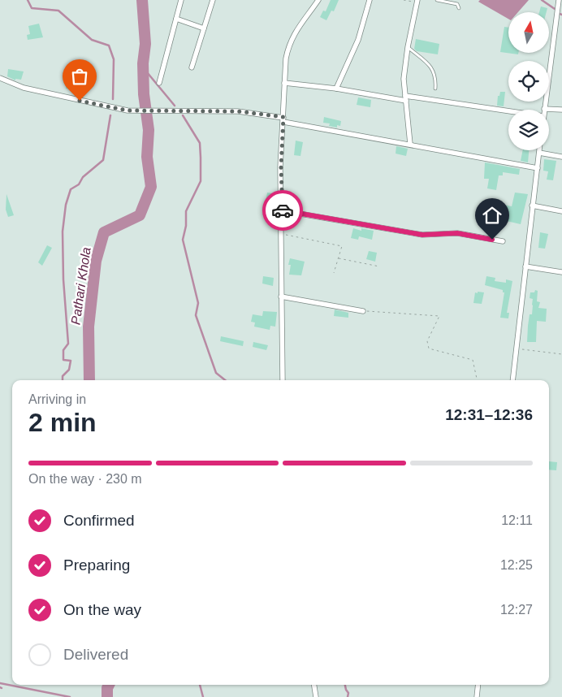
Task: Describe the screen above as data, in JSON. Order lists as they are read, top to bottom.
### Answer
{
  "water": ["Pathari Khola"],
  "north": "top",
  "page": {
    "heading": ["2 min", "Arriving in", "12:31–12:36"],
    "bar": "On the way · 230 m",
    "list": [
      ["Confirmed", "12:11"],
      ["Preparing", "12:25"],
      ["On the way", "12:27"],
      "Delivered"
    ]
  }
}
